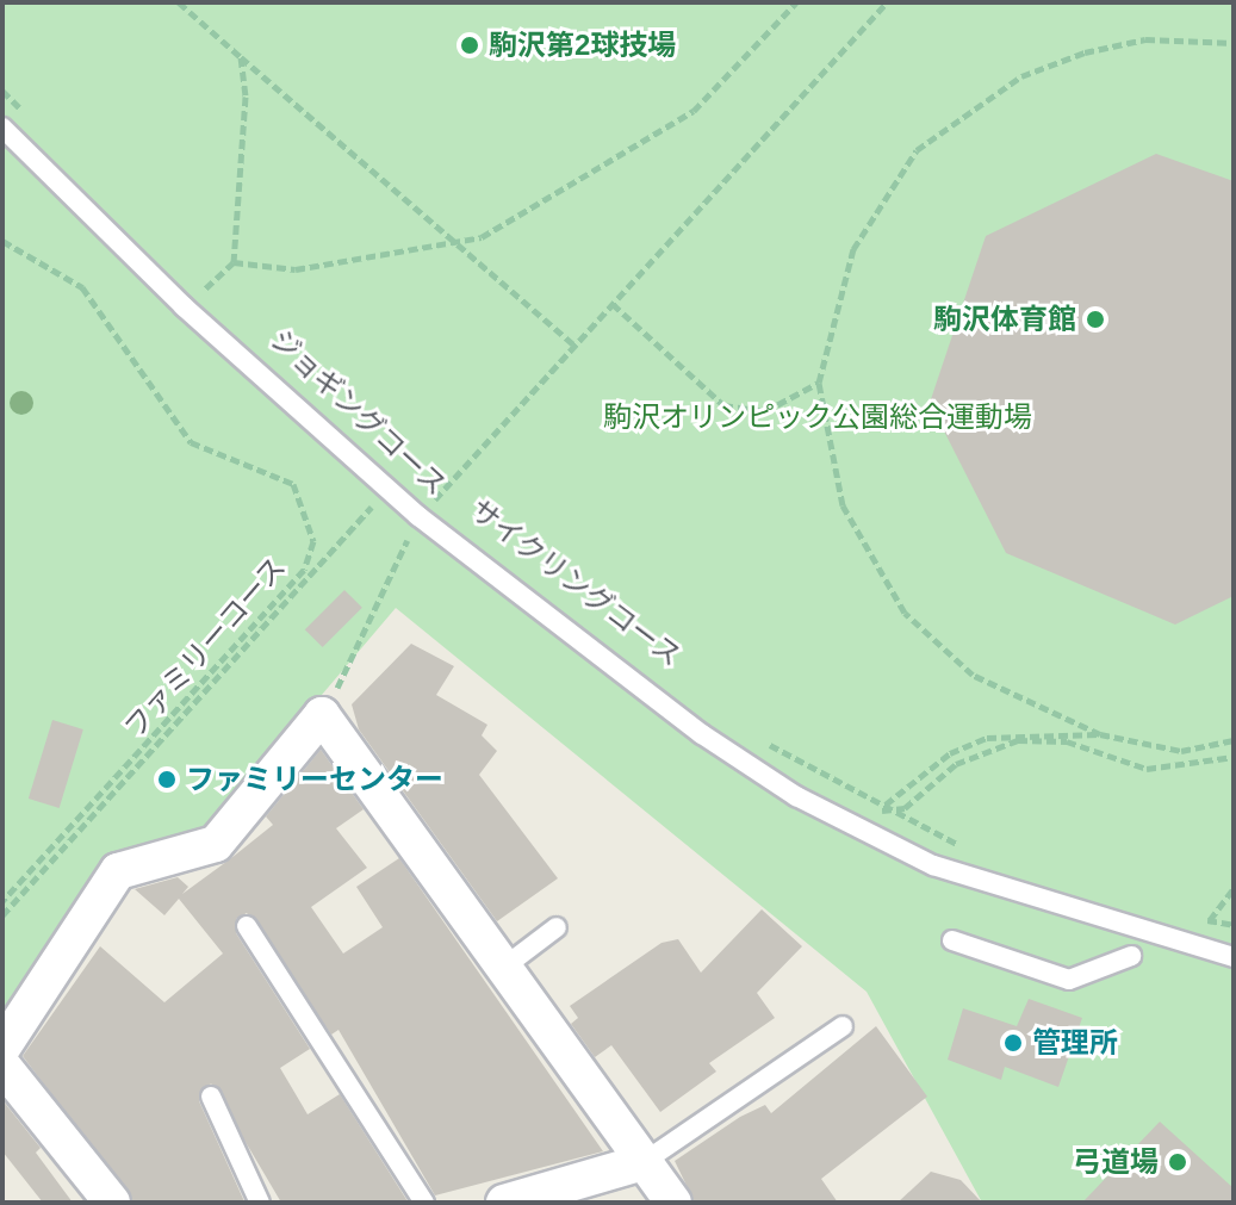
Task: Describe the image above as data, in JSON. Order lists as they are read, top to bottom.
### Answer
{
  "streets": {
    "path": ["サイクリングコース", "ファミリーコース"]
  },
  "parks": ["駒沢オリンピック公園総合運動場"],
  "places": [
    "駒沢第2球技場",
    "駒沢体育館",
    "ファミリーセンター",
    "管理所",
    "弓道場"
  ]
}
